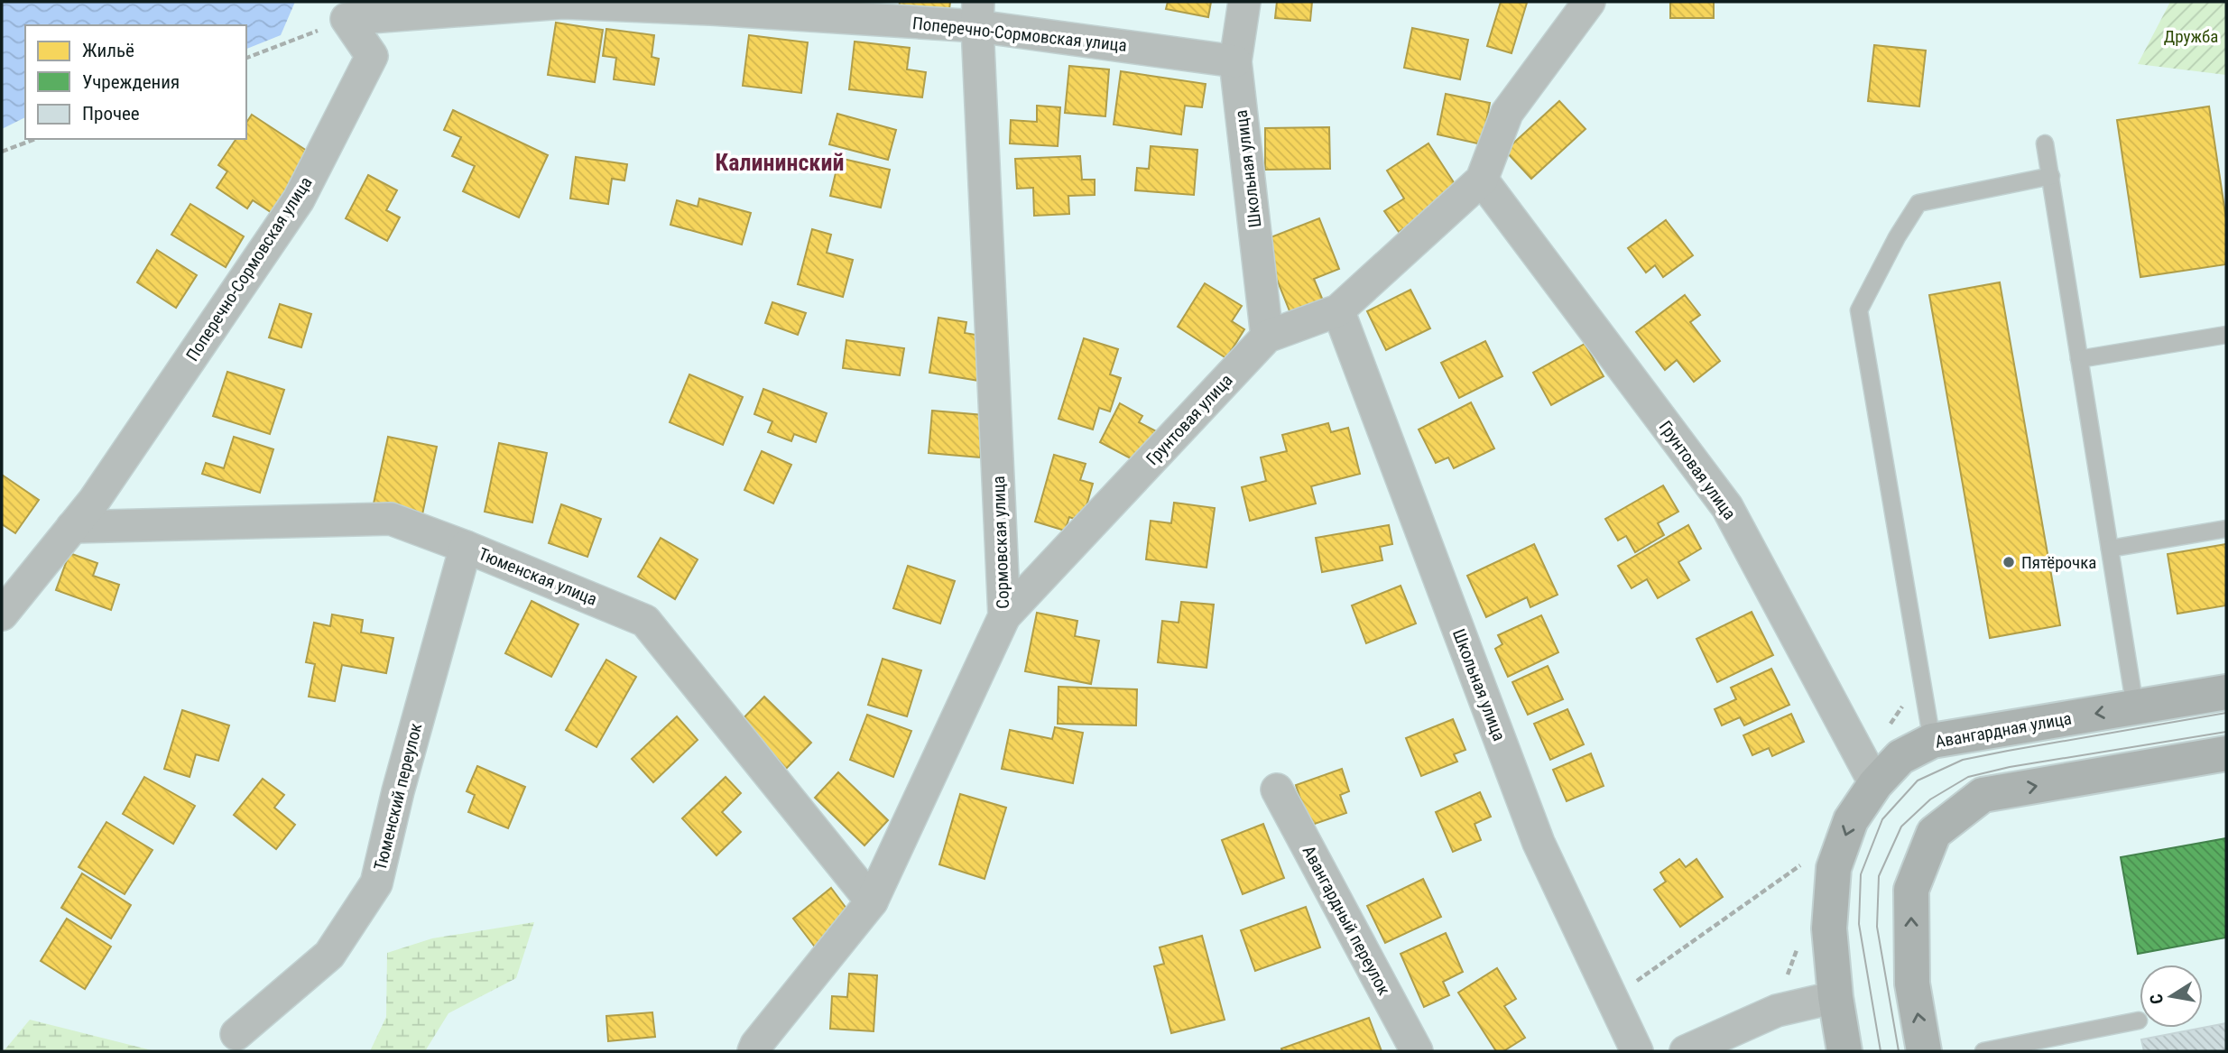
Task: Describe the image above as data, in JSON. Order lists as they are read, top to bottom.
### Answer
{
  "streets": {
    "main road": ["Авангардная улица"],
    "street": [
      "Поперечно-Сормовская улица",
      "Школьная улица",
      "Грунтовая улица",
      "Сормовская улица",
      "Тюменская улица",
      "Тюменский переулок",
      "Авангардный переулок"
    ]
  },
  "crossings": [
    ["Поперечно-Сормовская улица", "Школьная улица"],
    ["Поперечно-Сормовская улица", "Сормовская улица"],
    ["Поперечно-Сормовская улица", "Тюменская улица"],
    ["Школьная улица", "Грунтовая улица"],
    ["Грунтовая улица", "Сормовская улица"],
    ["Грунтовая улица", "Авангардная улица"],
    ["Сормовская улица", "Тюменская улица"],
    ["Тюменская улица", "Тюменский переулок"]
  ],
  "one_way": ["Авангардная улица"],
  "districts": ["Калининский"],
  "parks": ["Дружба"],
  "places": ["Пятёрочка"],
  "legend": ["Жильё", "Учреждения", "Прочее"],
  "north": "left"
}
